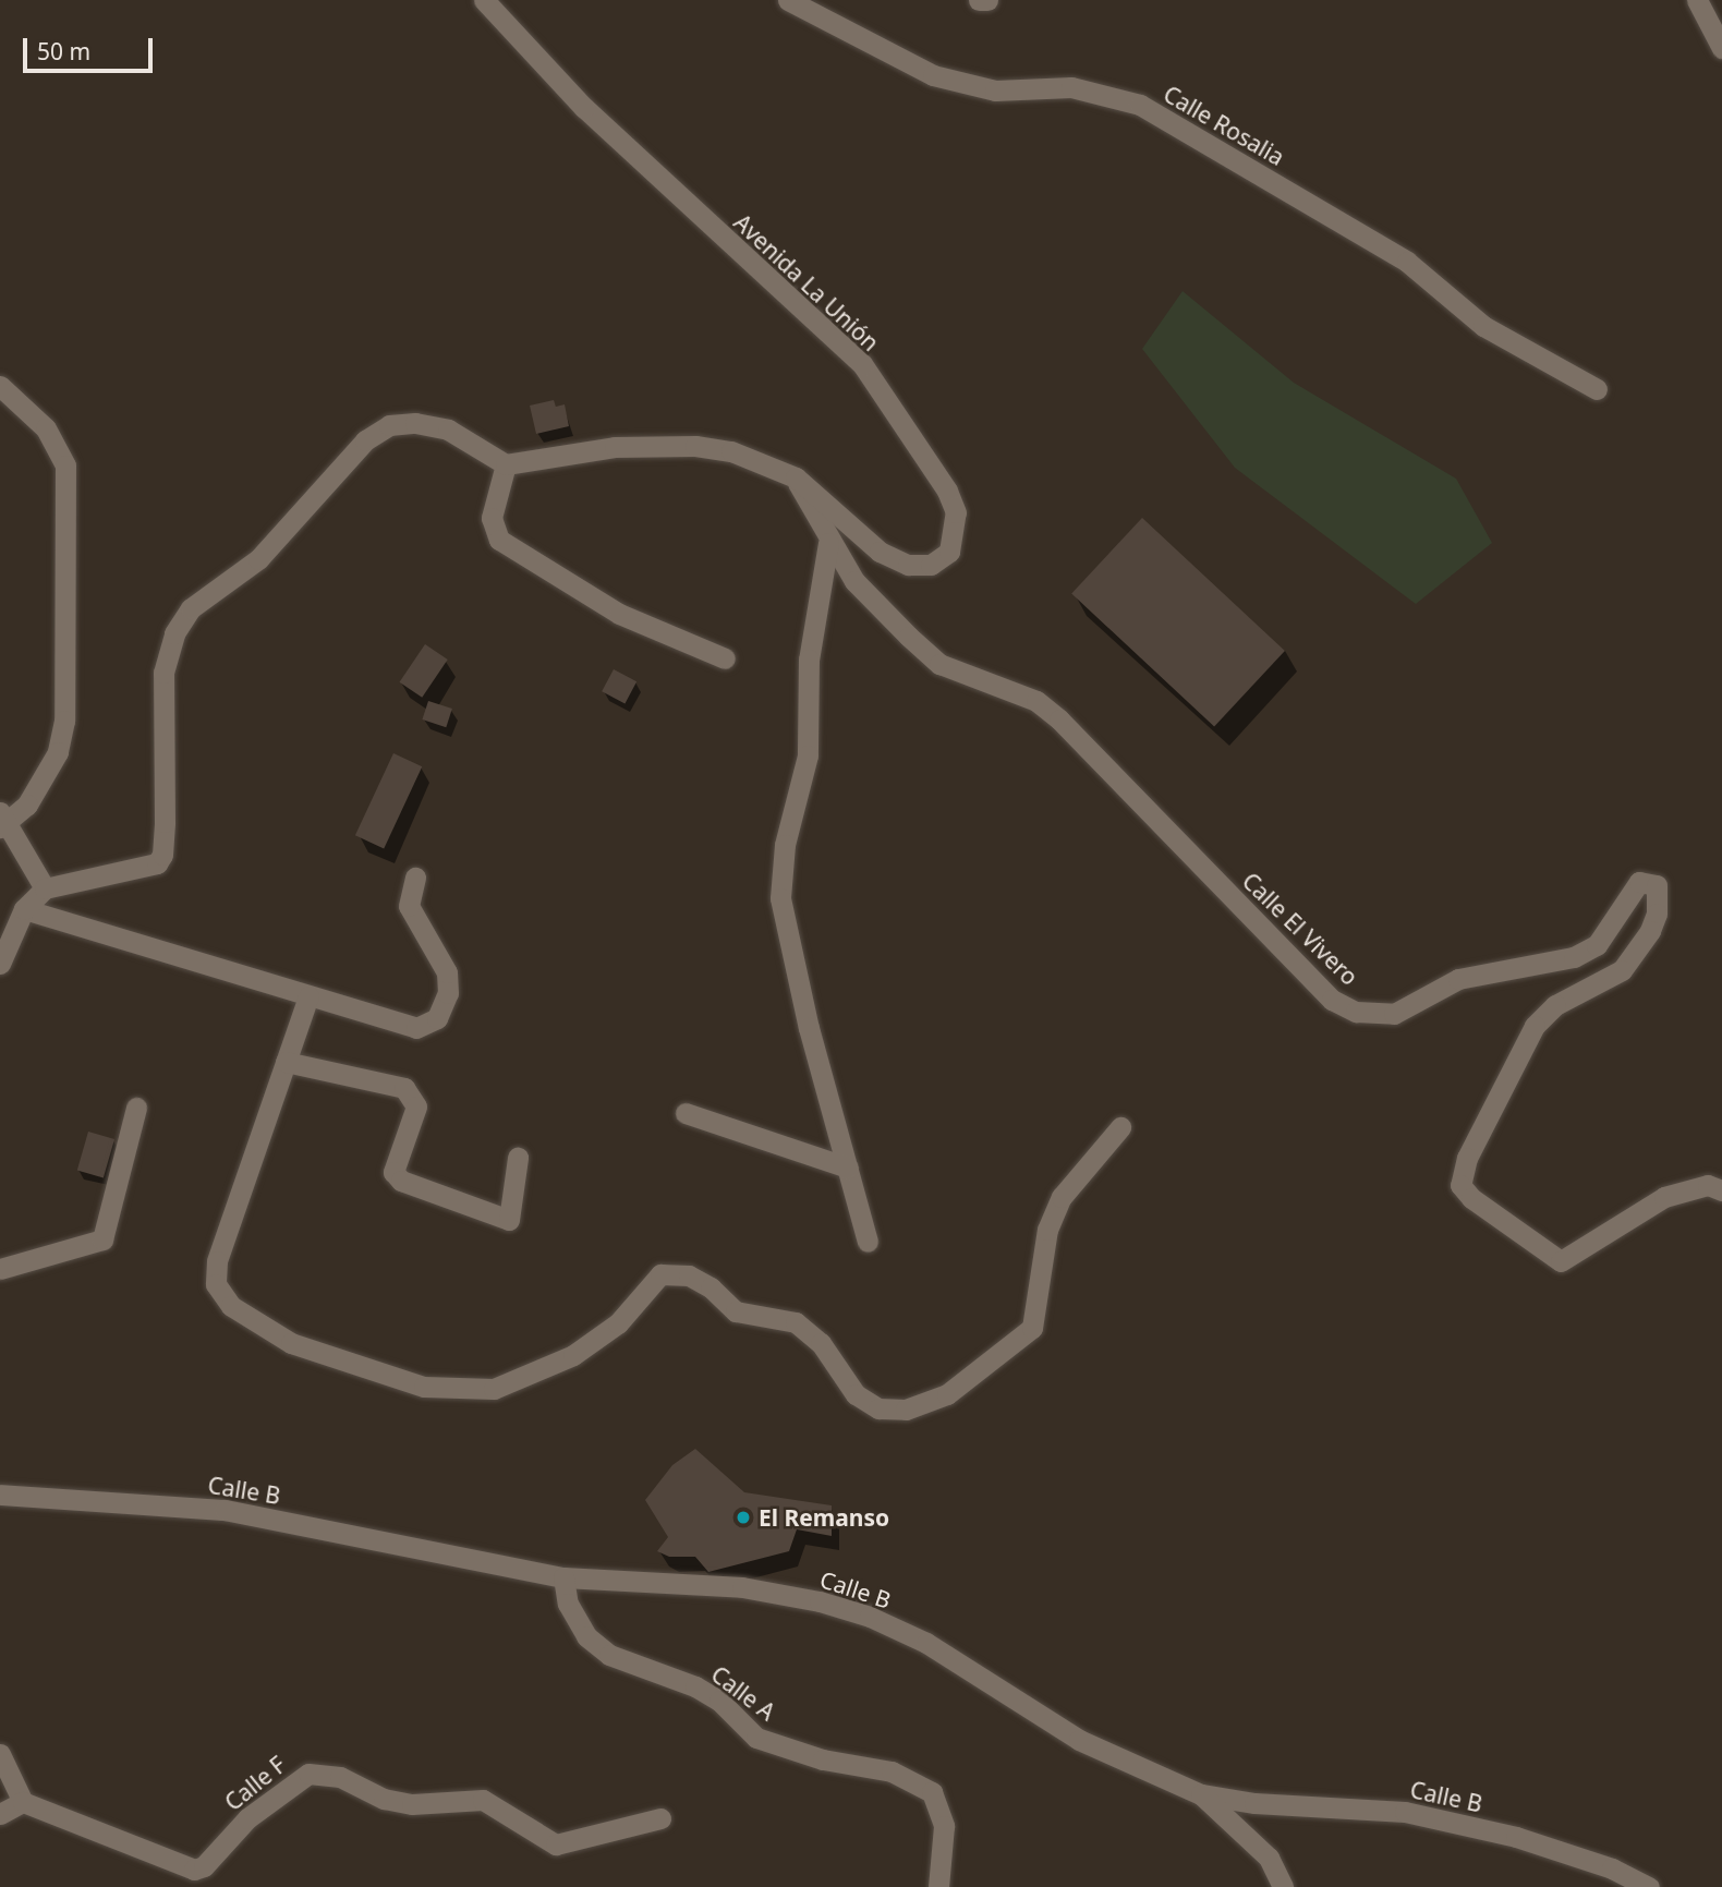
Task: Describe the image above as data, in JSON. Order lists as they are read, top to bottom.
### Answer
{
  "streets": {
    "street": [
      "Calle Rosalia",
      "Avenida La Unión",
      "Calle El Vivero",
      "Calle B",
      "Calle A",
      "Calle F"
    ]
  },
  "crossings": [
    ["Avenida La Unión", "Calle El Vivero"],
    ["Calle B", "Calle A"]
  ],
  "places": ["El Remanso"],
  "scale_bar": "50 m"
}
